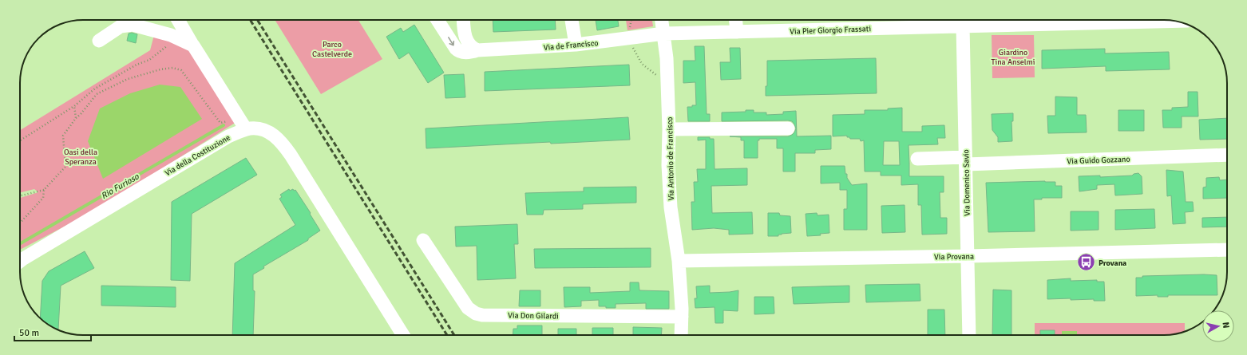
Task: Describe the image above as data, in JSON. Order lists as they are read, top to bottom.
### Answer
{
  "streets": {
    "street": [
      "Via Pier Giorgio Frassati",
      "Via de Francisco",
      "Via della Costituzione",
      "Via Antonio de Francisco",
      "Via Guido Gozzano",
      "Via Domenico Savio",
      "Via Provana",
      "Via Don Gilardi"
    ]
  },
  "crossings": [
    ["Via Pier Giorgio Frassati", "Via de Francisco"],
    ["Via Pier Giorgio Frassati", "Via Antonio de Francisco"],
    ["Via Pier Giorgio Frassati", "Via Domenico Savio"],
    ["Via de Francisco", "Via Antonio de Francisco"],
    ["Via Antonio de Francisco", "Via Provana"],
    ["Via Antonio de Francisco", "Via Don Gilardi"],
    ["Via Guido Gozzano", "Via Domenico Savio"],
    ["Via Domenico Savio", "Via Provana"]
  ],
  "water": ["Rio Furioso"],
  "parks": ["Parco Castelverde", "Giardino Tina Anselmi", "Oasi della Speranza"],
  "places": {
    "bus stop": ["Provana"]
  },
  "scale_bar": "50 m",
  "north": "right"
}
